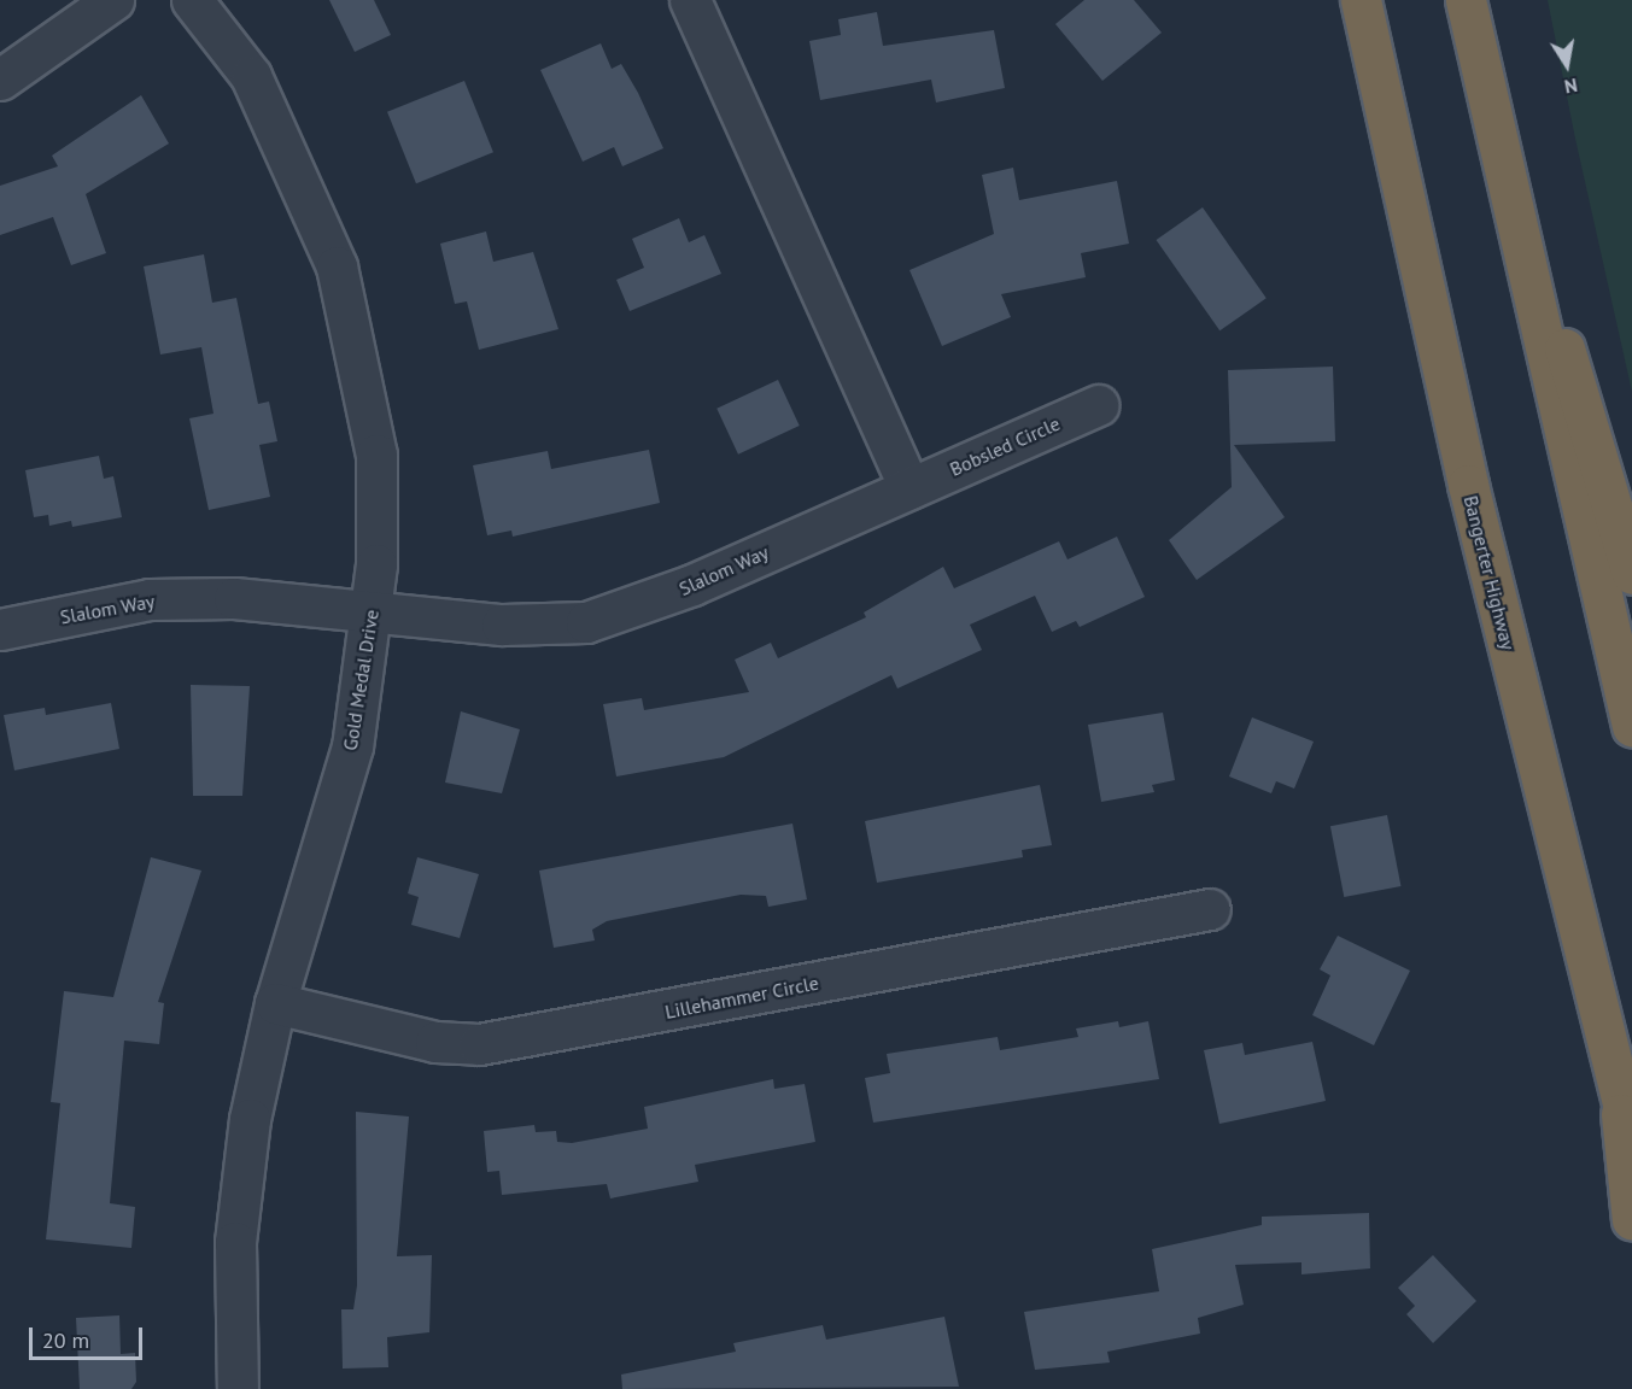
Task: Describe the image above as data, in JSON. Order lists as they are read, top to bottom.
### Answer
{
  "streets": {
    "highway": ["Bangerter Highway"],
    "street": [
      "Bobsled Circle",
      "Slalom Way",
      "Gold Medal Drive",
      "Lillehammer Circle"
    ]
  },
  "crossings": [
    ["Bobsled Circle", "Slalom Way"],
    ["Slalom Way", "Gold Medal Drive"],
    ["Gold Medal Drive", "Lillehammer Circle"]
  ],
  "scale_bar": "20 m",
  "north": "bottom"
}
